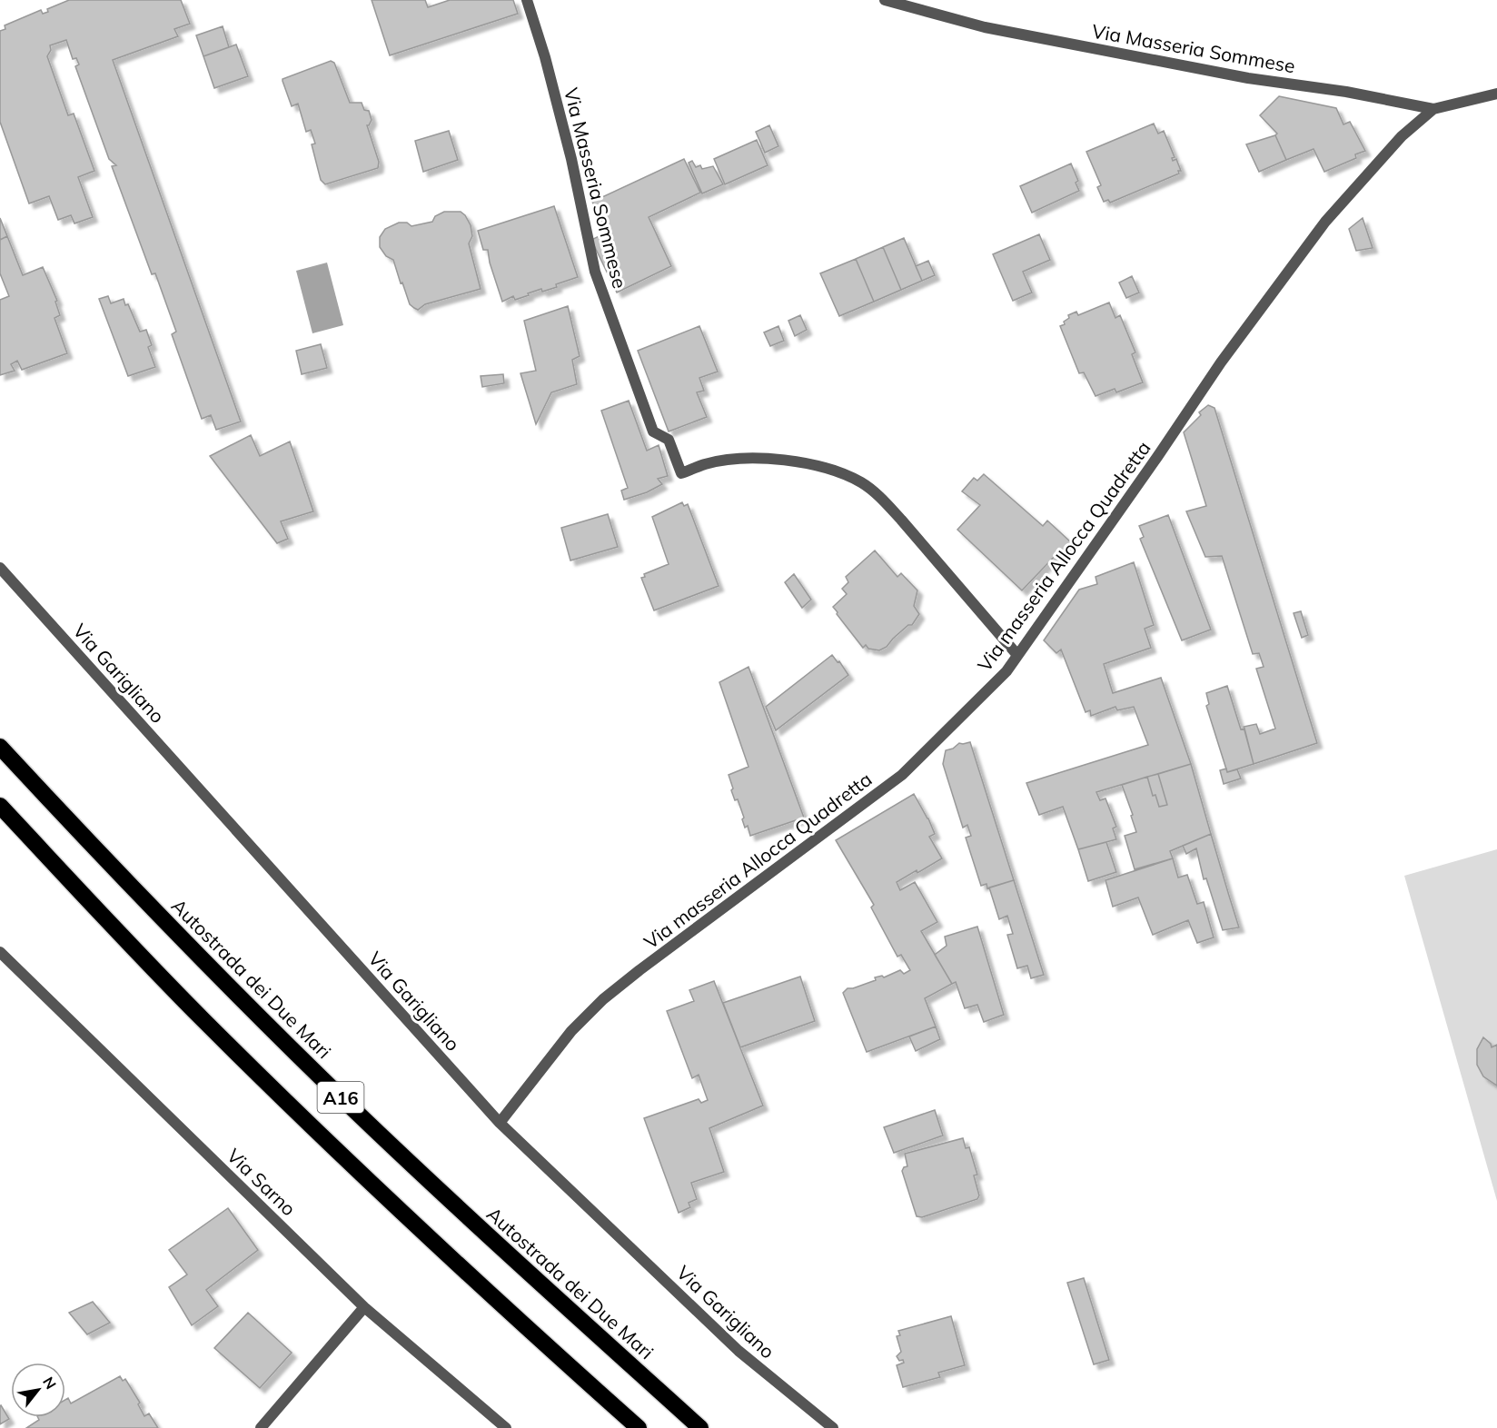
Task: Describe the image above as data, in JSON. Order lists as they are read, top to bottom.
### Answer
{
  "streets": {
    "highway": ["Autostrada dei Due Mari", "A16"],
    "street": [
      "Via Masseria Sommese",
      "Via masseria Allocca Quadretta",
      "Via Garigliano",
      "Via Sarno"
    ]
  },
  "crossings": [
    ["Via Masseria Sommese", "Via masseria Allocca Quadretta"],
    ["Via masseria Allocca Quadretta", "Via Garigliano"]
  ],
  "north": "top right"
}
